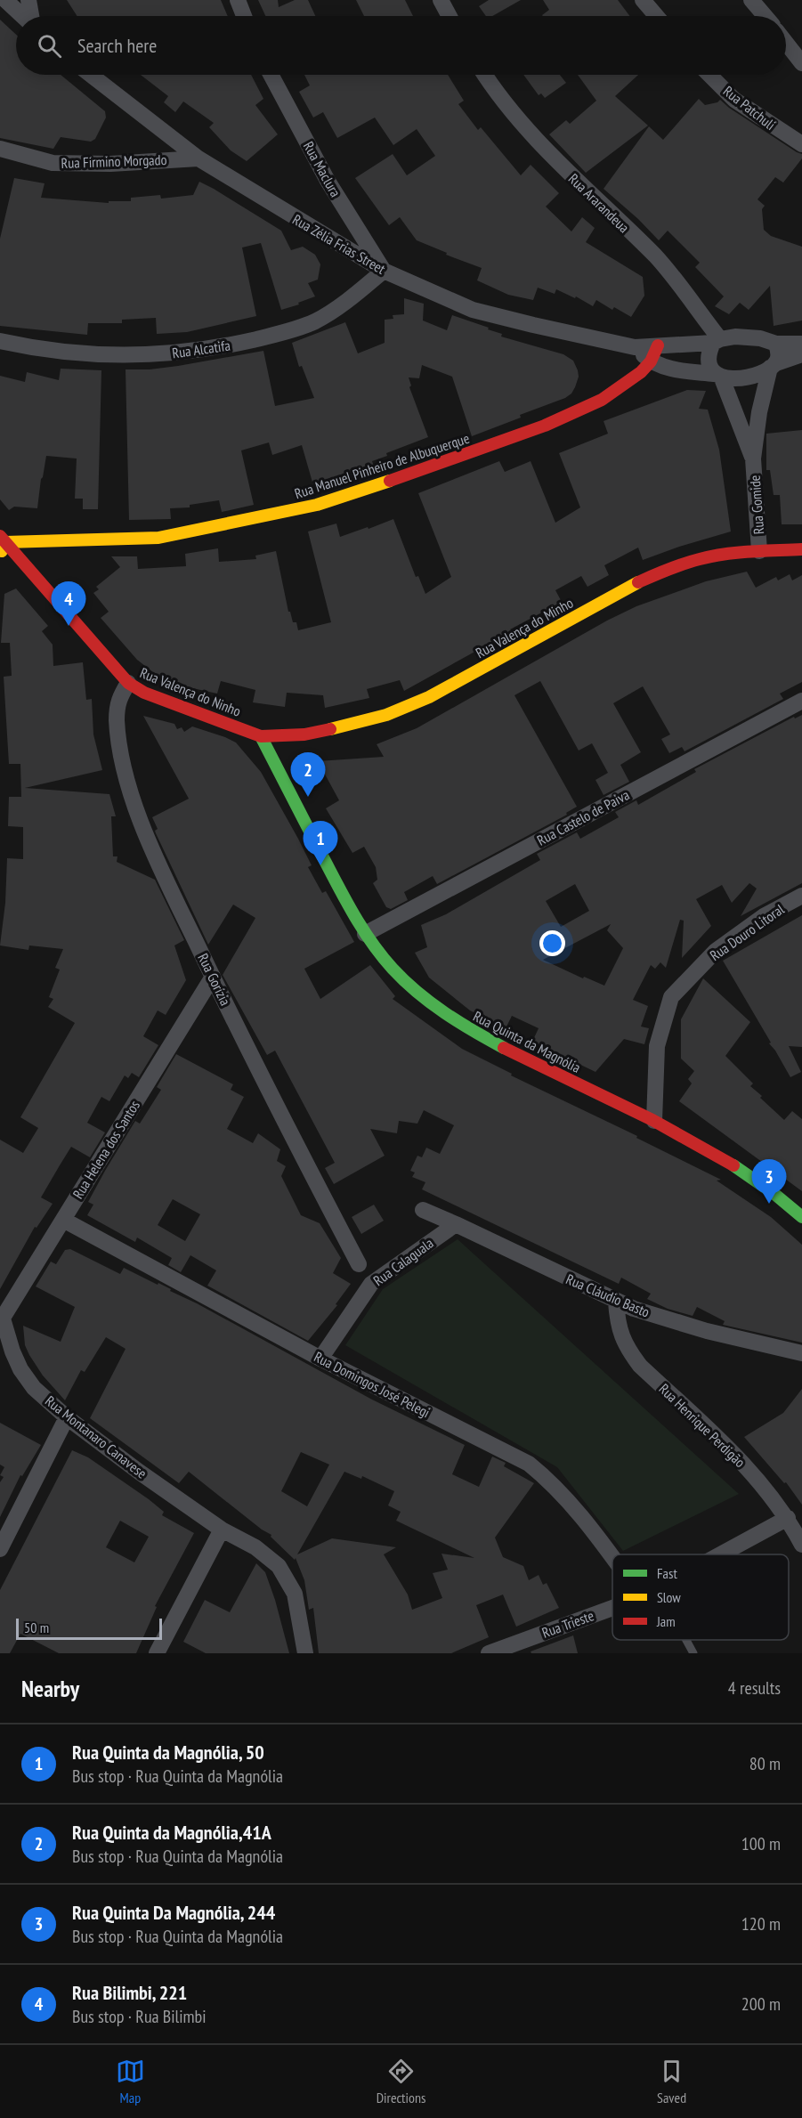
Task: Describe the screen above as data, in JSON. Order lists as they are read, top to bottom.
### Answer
{
  "streets": {
    "street": [
      "Rua Patchuli",
      "Rua Firmino Morgado",
      "Rua Maclura",
      "Rua Ararandeua",
      "Rua Zélia Frias Street",
      "Rua Alcatifa",
      "Rua Manuel Pinheiro de Albuquerque",
      "Rua Gomide",
      "Rua Valença do Minho",
      "Rua Valença do Ninho",
      "Rua Castelo de Paiva",
      "Rua Douro Litoral",
      "Rua Gorízia",
      "Rua Quinta da Magnólia",
      "Rua Helena dos Santos",
      "Rua Calaguala",
      "Rua Cláudio Basto",
      "Rua Domingos José Pelegi",
      "Rua Henrique Perdigão",
      "Rua Montanaro Canavese",
      "Rua Trieste"
    ]
  },
  "crossings": [
    ["Rua Firmino Morgado", "Rua Zélia Frias Street"],
    ["Rua Maclura", "Rua Zélia Frias Street"],
    ["Rua Maclura", "Rua Alcatifa"],
    ["Rua Ararandeua", "Rua Zélia Frias Street"],
    ["Rua Ararandeua", "Rua Gomide"],
    ["Rua Zélia Frias Street", "Rua Alcatifa"],
    ["Rua Zélia Frias Street", "Rua Manuel Pinheiro de Albuquerque"],
    ["Rua Zélia Frias Street", "Rua Gomide"],
    ["Rua Manuel Pinheiro de Albuquerque", "Rua Valença do Ninho"],
    ["Rua Gomide", "Rua Valença do Minho"],
    ["Rua Valença do Minho", "Rua Valença do Ninho"],
    ["Rua Valença do Minho", "Rua Quinta da Magnólia"],
    ["Rua Valença do Ninho", "Rua Gorízia"],
    ["Rua Valença do Ninho", "Rua Quinta da Magnólia"],
    ["Rua Castelo de Paiva", "Rua Quinta da Magnólia"],
    ["Rua Douro Litoral", "Rua Quinta da Magnólia"],
    ["Rua Gorízia", "Rua Helena dos Santos"],
    ["Rua Helena dos Santos", "Rua Domingos José Pelegi"],
    ["Rua Helena dos Santos", "Rua Montanaro Canavese"],
    ["Rua Calaguala", "Rua Cláudio Basto"],
    ["Rua Calaguala", "Rua Domingos José Pelegi"],
    ["Rua Cláudio Basto", "Rua Henrique Perdigão"],
    ["Rua Henrique Perdigão", "Rua Trieste"]
  ],
  "legend": ["Fast", "Slow", "Jam"],
  "scale_bar": "50 m",
  "page": {
    "search": "Search here",
    "pins": [
      "4",
      "2",
      "1",
      "3"
    ],
    "scale": "50 m",
    "heading": ["Nearby", "4 results"],
    "list": [
      {
        "mark": "1",
        "name": "Rua Quinta da Magnólia, 50",
        "note": "Bus stop · Rua Quinta da Magnólia",
        "value": "80 m"
      },
      {
        "mark": "2",
        "name": "Rua Quinta da Magnólia,41A",
        "note": "Bus stop · Rua Quinta da Magnólia",
        "value": "100 m"
      },
      {
        "mark": "3",
        "name": "Rua Quinta Da Magnólia, 244",
        "note": "Bus stop · Rua Quinta da Magnólia",
        "value": "120 m"
      },
      {
        "mark": "4",
        "name": "Rua Bilimbi, 221",
        "note": "Bus stop · Rua Bilimbi",
        "value": "200 m"
      }
    ],
    "nav": ["Map", "Directions", "Saved"]
  }
}
